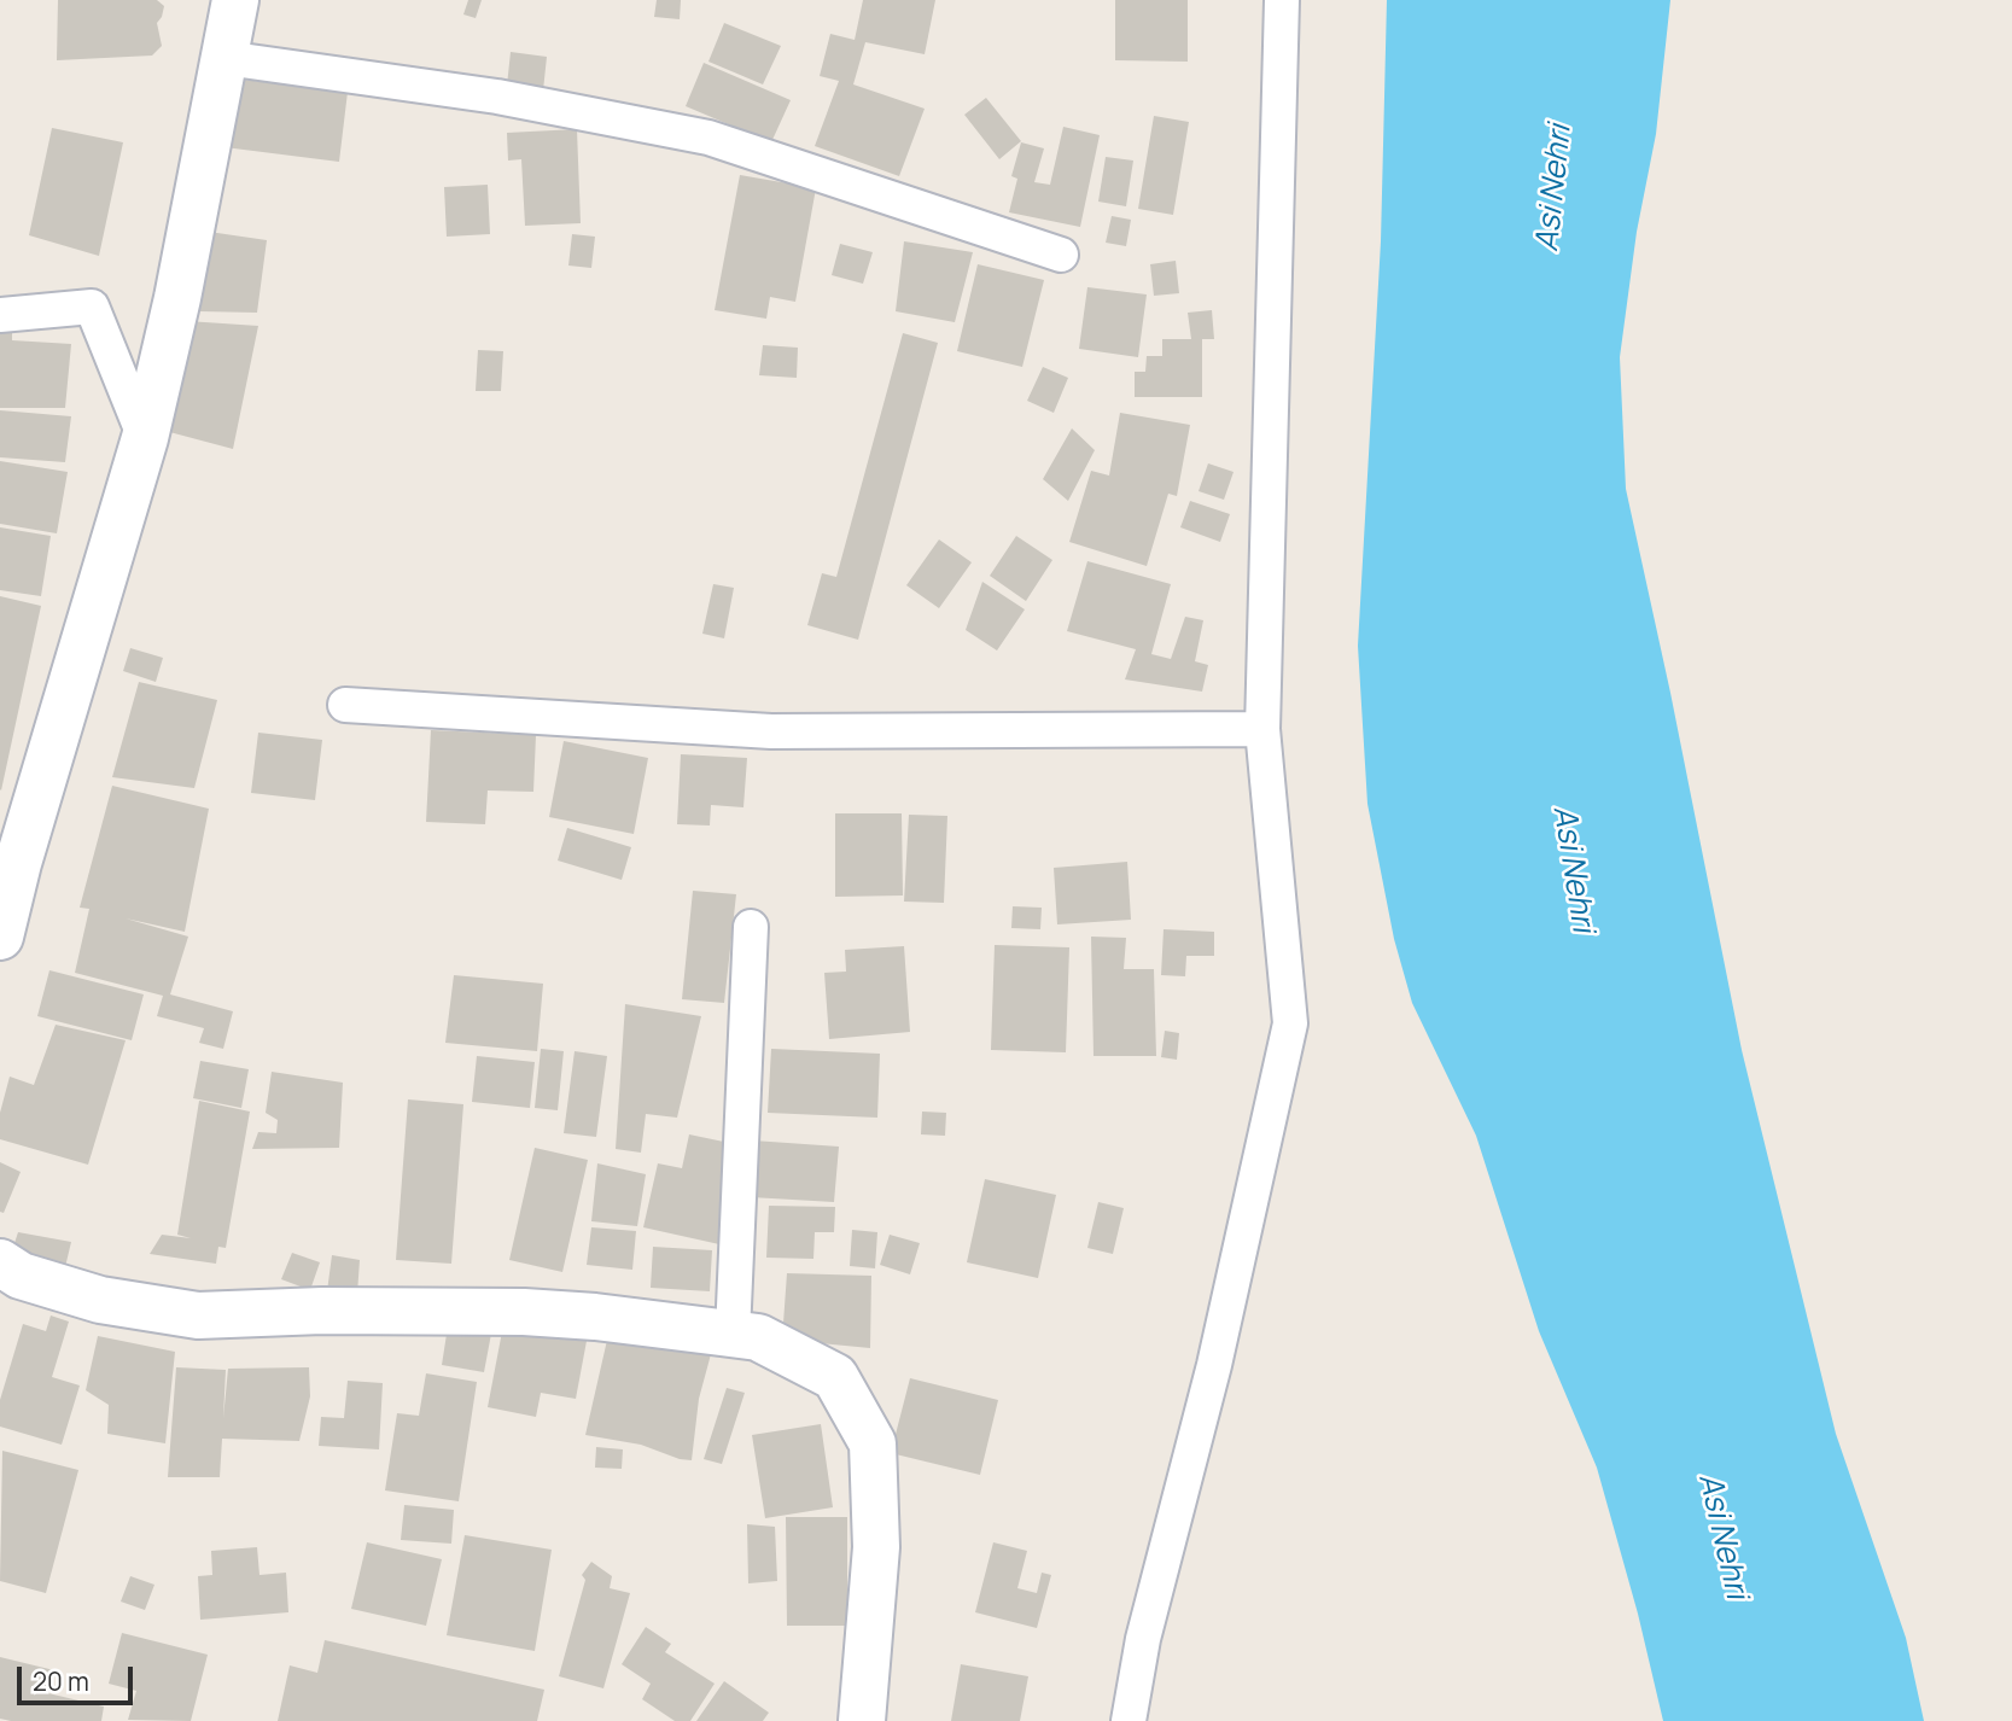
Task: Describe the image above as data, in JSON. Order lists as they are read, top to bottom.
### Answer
{
  "water": ["Asi Nehri"],
  "scale_bar": "20 m"
}
